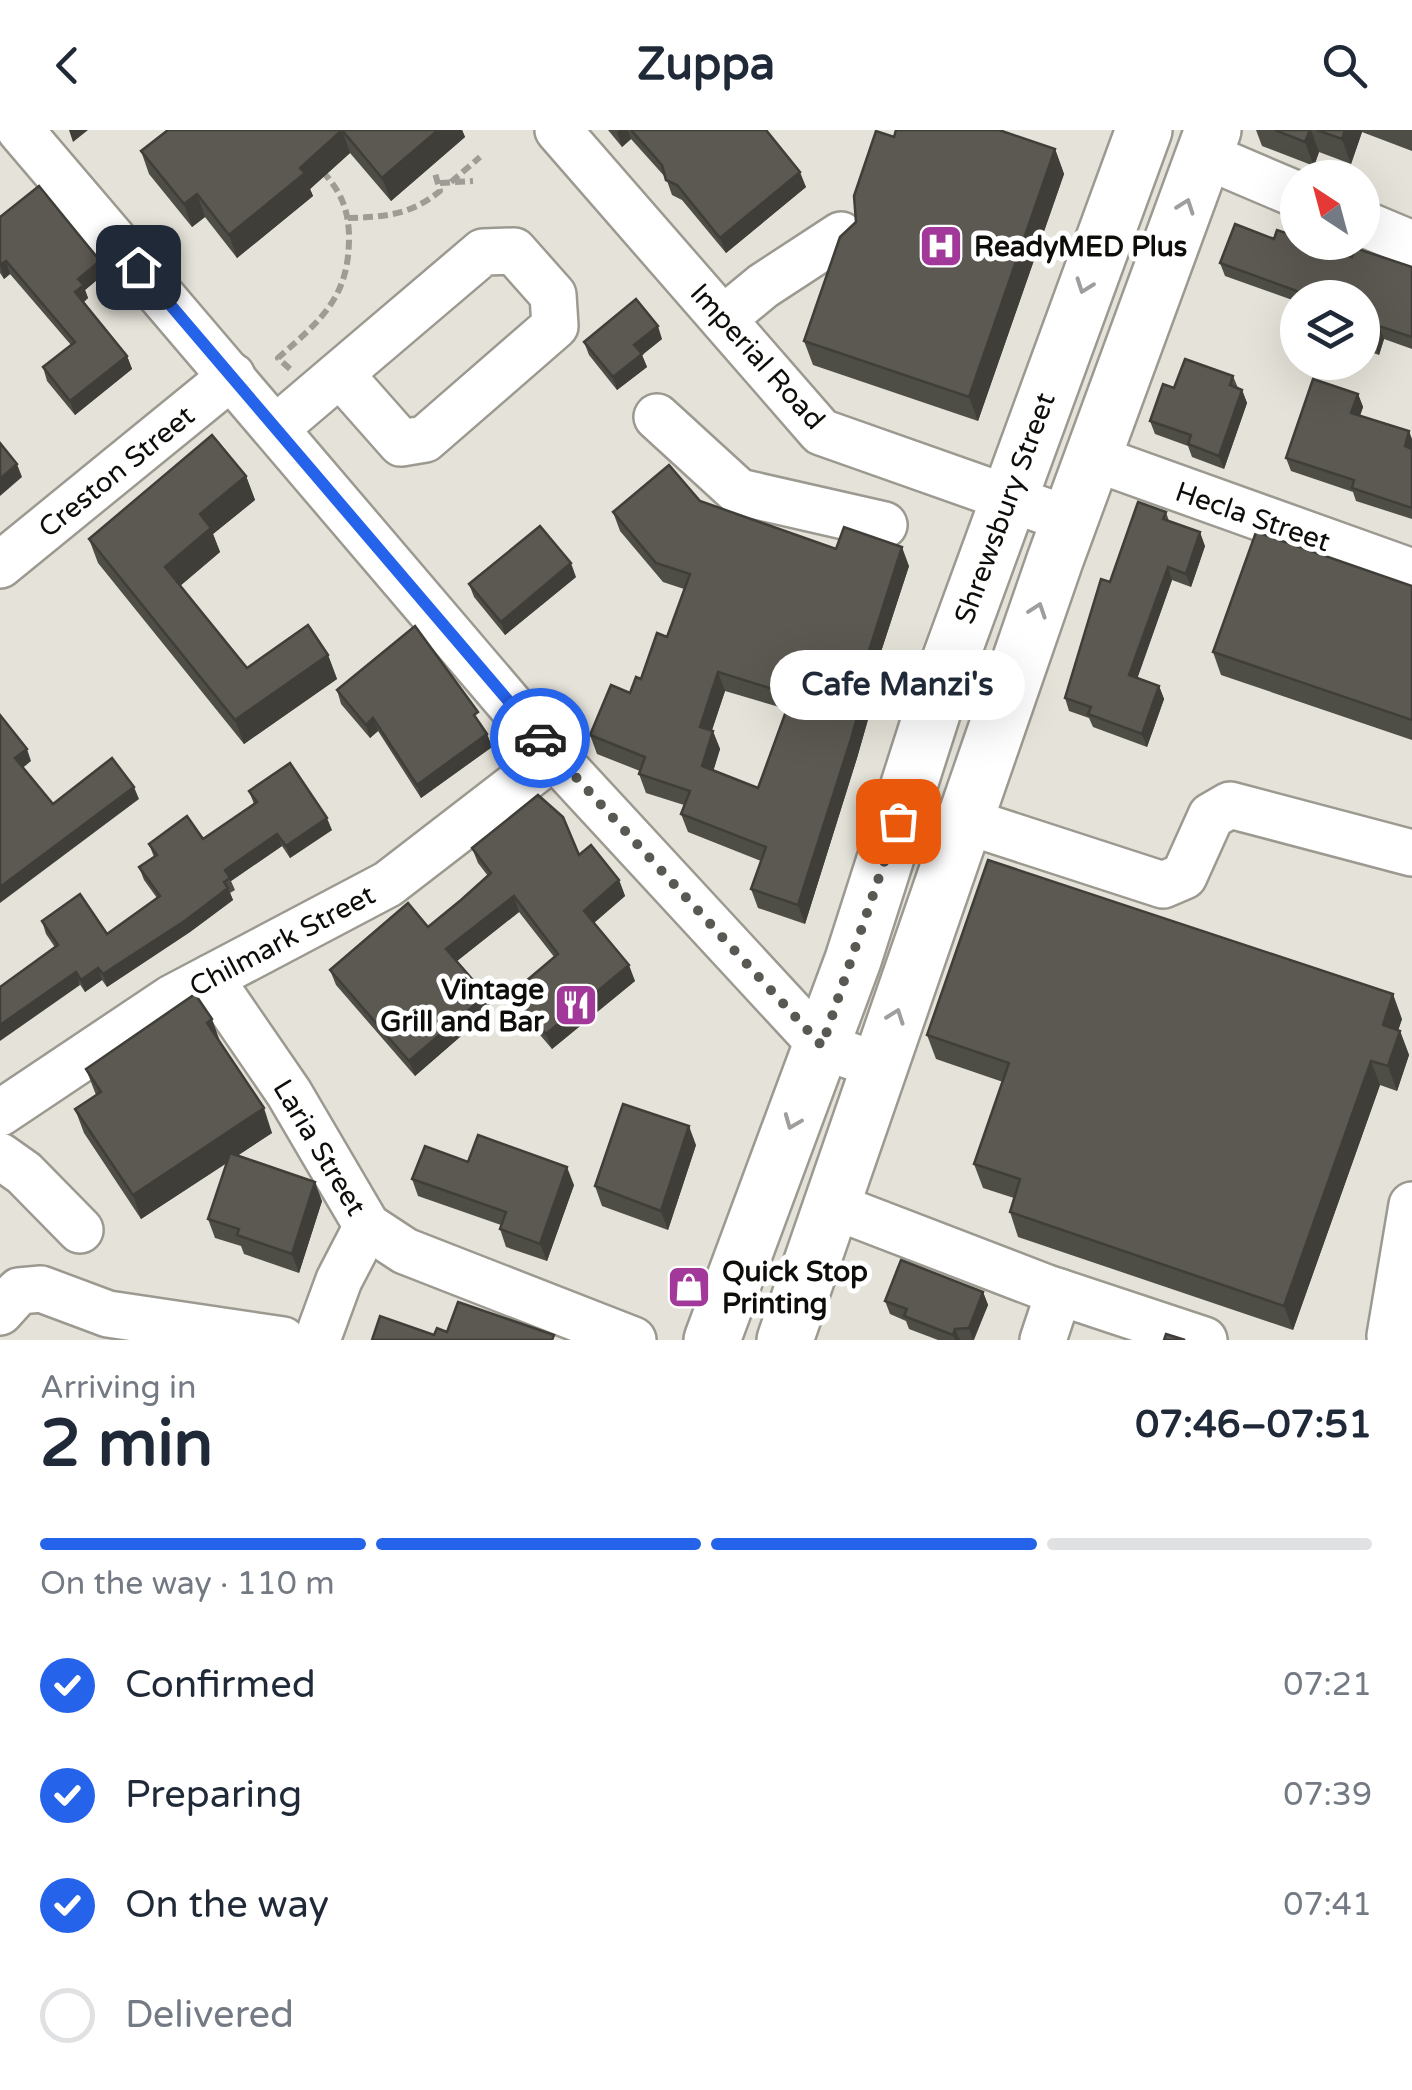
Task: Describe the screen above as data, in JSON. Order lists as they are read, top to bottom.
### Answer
{
  "streets": {
    "main road": ["Shrewsbury Street"],
    "street": [
      "Imperial Road",
      "Creston Street",
      "Hecla Street",
      "Chilmark Street",
      "Laria Street"
    ]
  },
  "crossings": [
    ["Imperial Road", "Shrewsbury Street"],
    ["Chilmark Street", "Laria Street"]
  ],
  "places": {
    "hospital": ["ReadyMED Plus"],
    "other": ["Cafe Manzi's"],
    "restaurant": ["Vintage Grill and Bar"],
    "shop": ["Quick Stop Printing"]
  },
  "north": "top left",
  "page": {
    "header": "Zuppa",
    "bubble": "Cafe Manzi's",
    "heading": ["2 min", "Arriving in", "07:46–07:51"],
    "bar": "On the way · 110 m",
    "list": [
      ["Confirmed", "07:21"],
      ["Preparing", "07:39"],
      ["On the way", "07:41"],
      "Delivered"
    ]
  }
}
